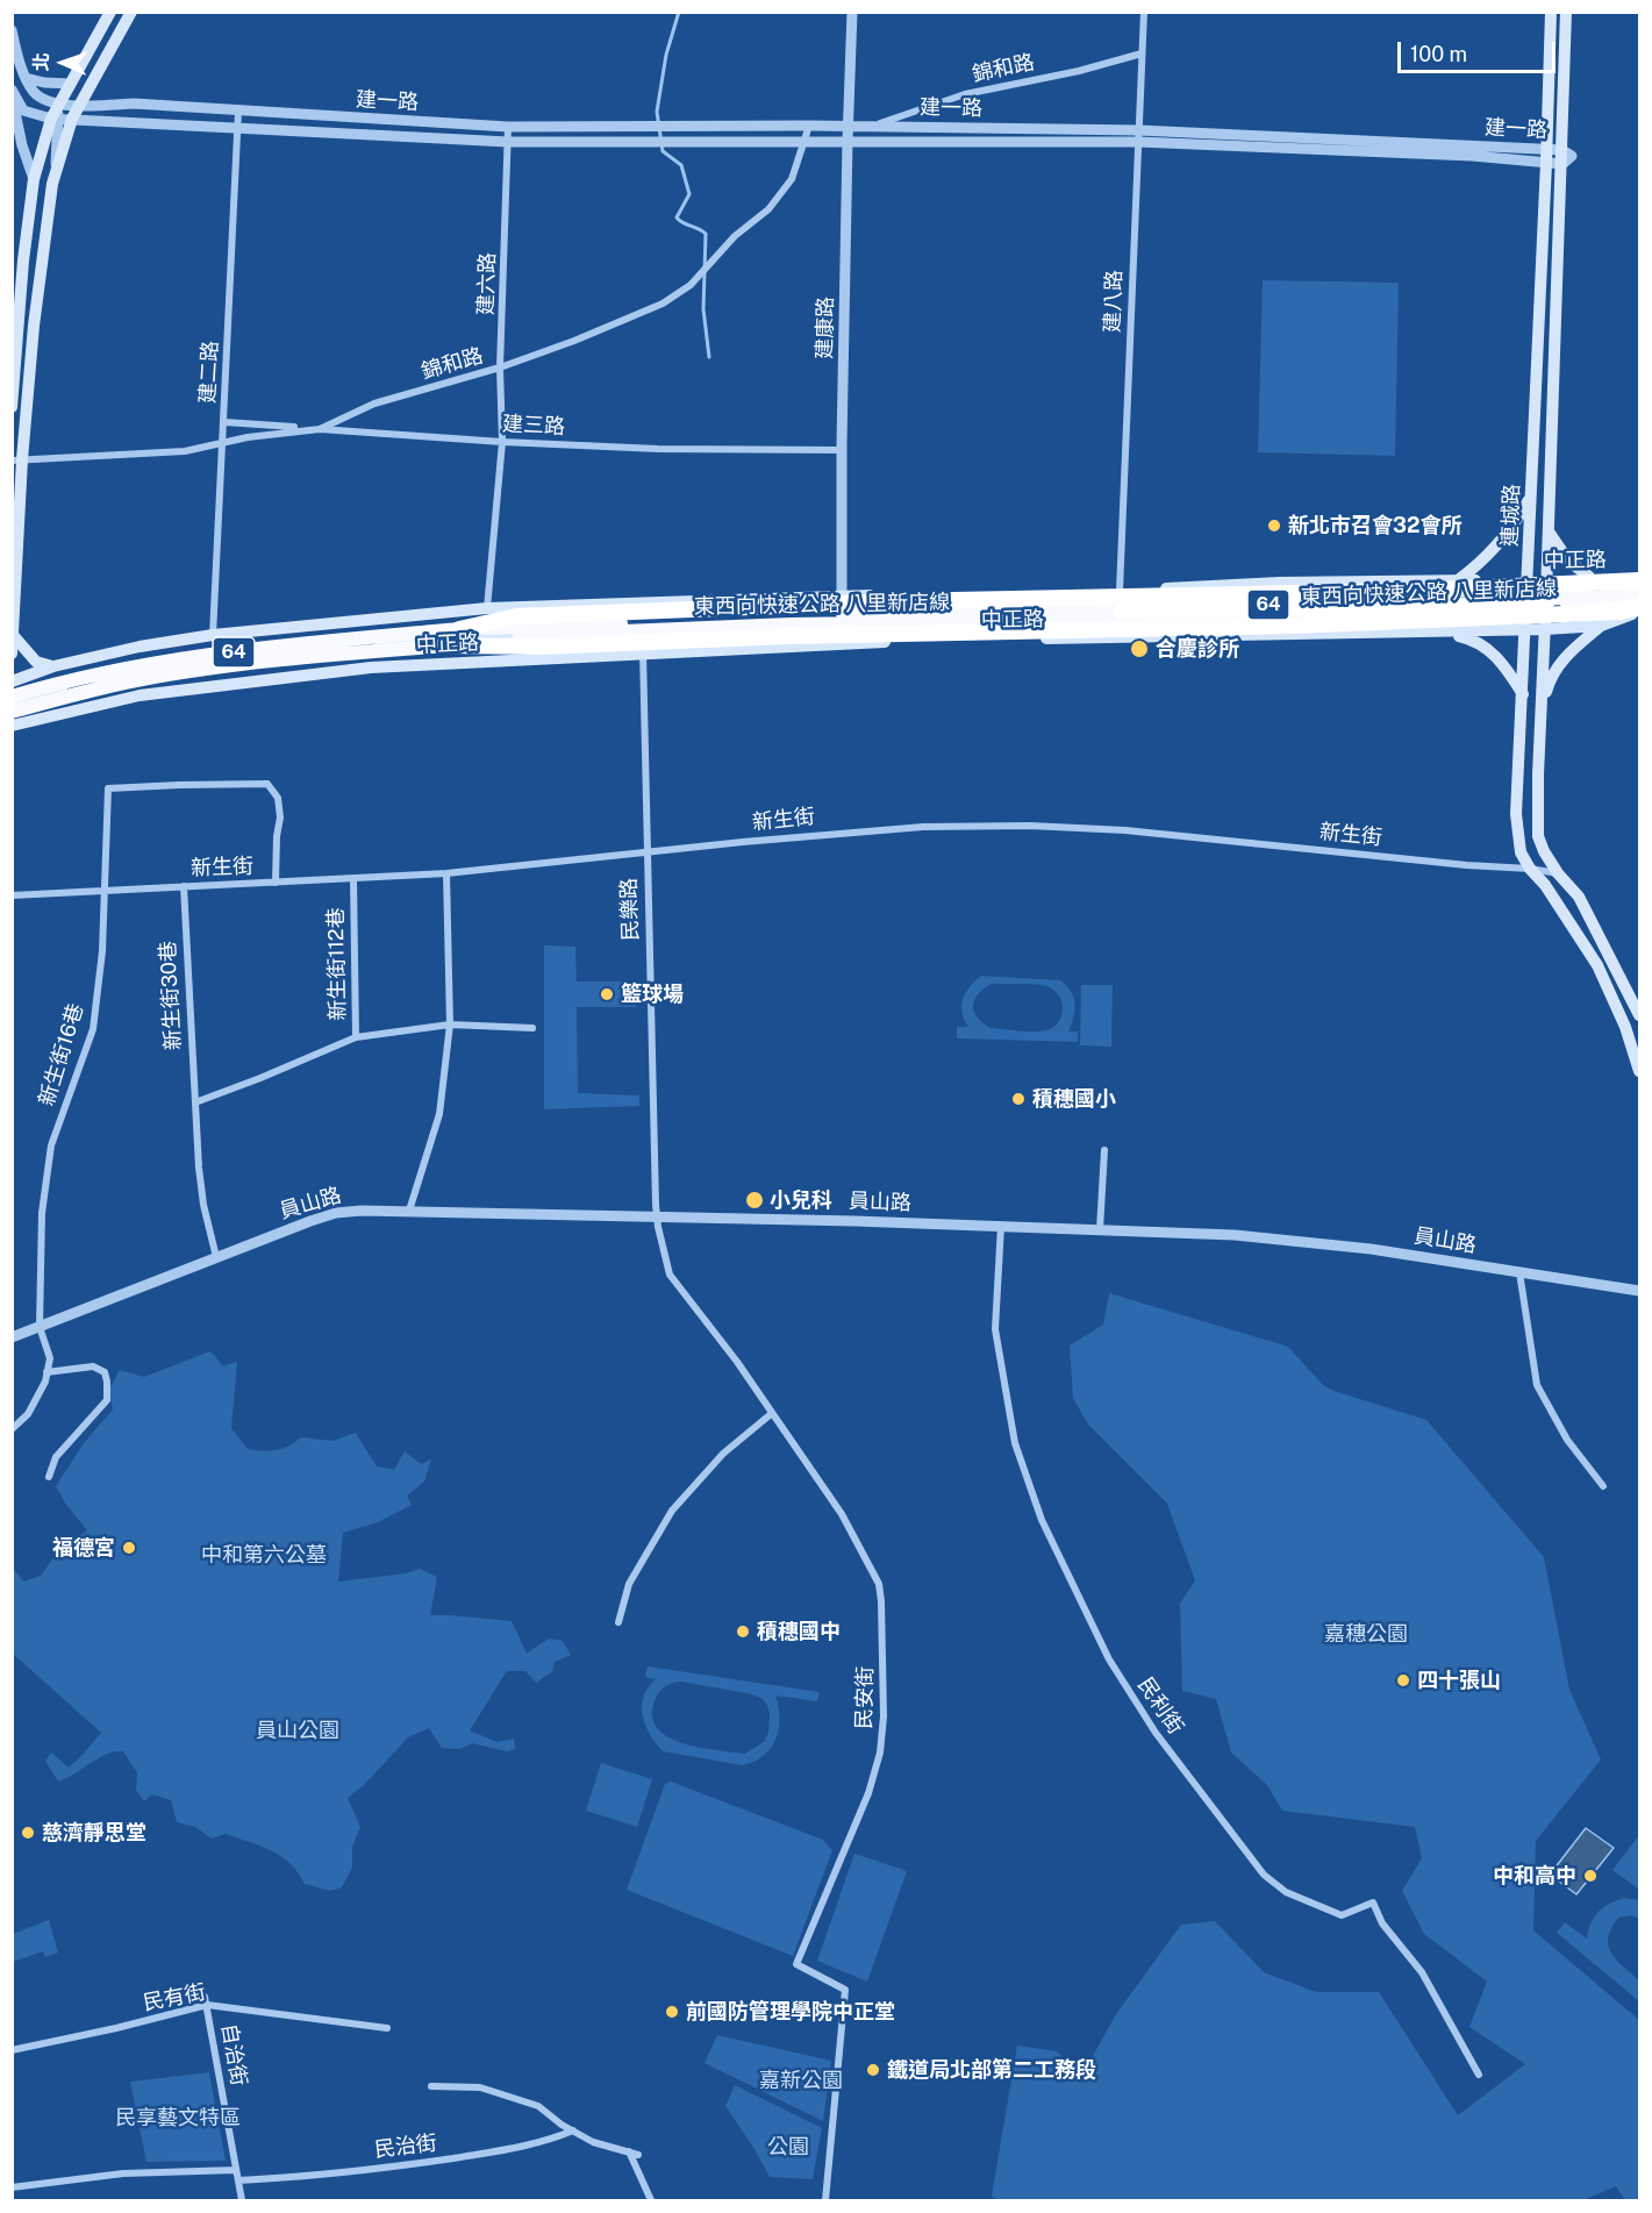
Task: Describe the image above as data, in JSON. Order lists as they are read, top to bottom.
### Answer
{
  "streets": {
    "highway": ["東西向快速公路 八里新店線", "64"],
    "main road": ["連城路", "中正路"],
    "street": [
      "錦和路",
      "建一路",
      "建六路",
      "建八路",
      "建康路",
      "建二路",
      "建三路",
      "新生街",
      "民樂路",
      "新生街112巷",
      "新生街30巷",
      "新生街16巷",
      "員山路",
      "民安街",
      "民利街",
      "民有街",
      "自治街",
      "民治街"
    ]
  },
  "crossings": [
    ["錦和路", "建一路"],
    ["錦和路", "建六路"],
    ["錦和路", "建八路"],
    ["錦和路", "建二路"],
    ["錦和路", "建三路"],
    ["建一路", "建六路"],
    ["建一路", "建八路"],
    ["建一路", "建康路"],
    ["建一路", "建二路"],
    ["建一路", "連城路"],
    ["建六路", "建三路"],
    ["建六路", "中正路"],
    ["建八路", "中正路"],
    ["建康路", "建三路"],
    ["建康路", "中正路"],
    ["建二路", "建三路"],
    ["建二路", "中正路"],
    ["連城路", "中正路"],
    ["連城路", "新生街"],
    ["中正路", "東西向快速公路 八里新店線"],
    ["中正路", "民樂路"],
    ["新生街", "民樂路"],
    ["新生街", "新生街112巷"],
    ["新生街", "新生街30巷"],
    ["新生街", "新生街16巷"],
    ["民樂路", "員山路"],
    ["民樂路", "民安街"],
    ["新生街30巷", "員山路"],
    ["新生街16巷", "員山路"],
    ["員山路", "民安街"],
    ["員山路", "民利街"],
    ["民有街", "自治街"],
    ["自治街", "民治街"]
  ],
  "parks": [
    "中和第六公墓",
    "嘉穗公園",
    "員山公園",
    "嘉新公園",
    "民享藝文特區",
    "公園"
  ],
  "places": [
    "新北市召會32會所",
    "合慶診所",
    "籃球場",
    "積穗國小",
    "小兒科",
    "福德宮",
    "積穗國中",
    "四十張山",
    "慈濟靜思堂",
    "中和高中",
    "前國防管理學院中正堂",
    "鐵道局北部第二工務段"
  ],
  "scale_bar": "100 m",
  "north": "left"
}
